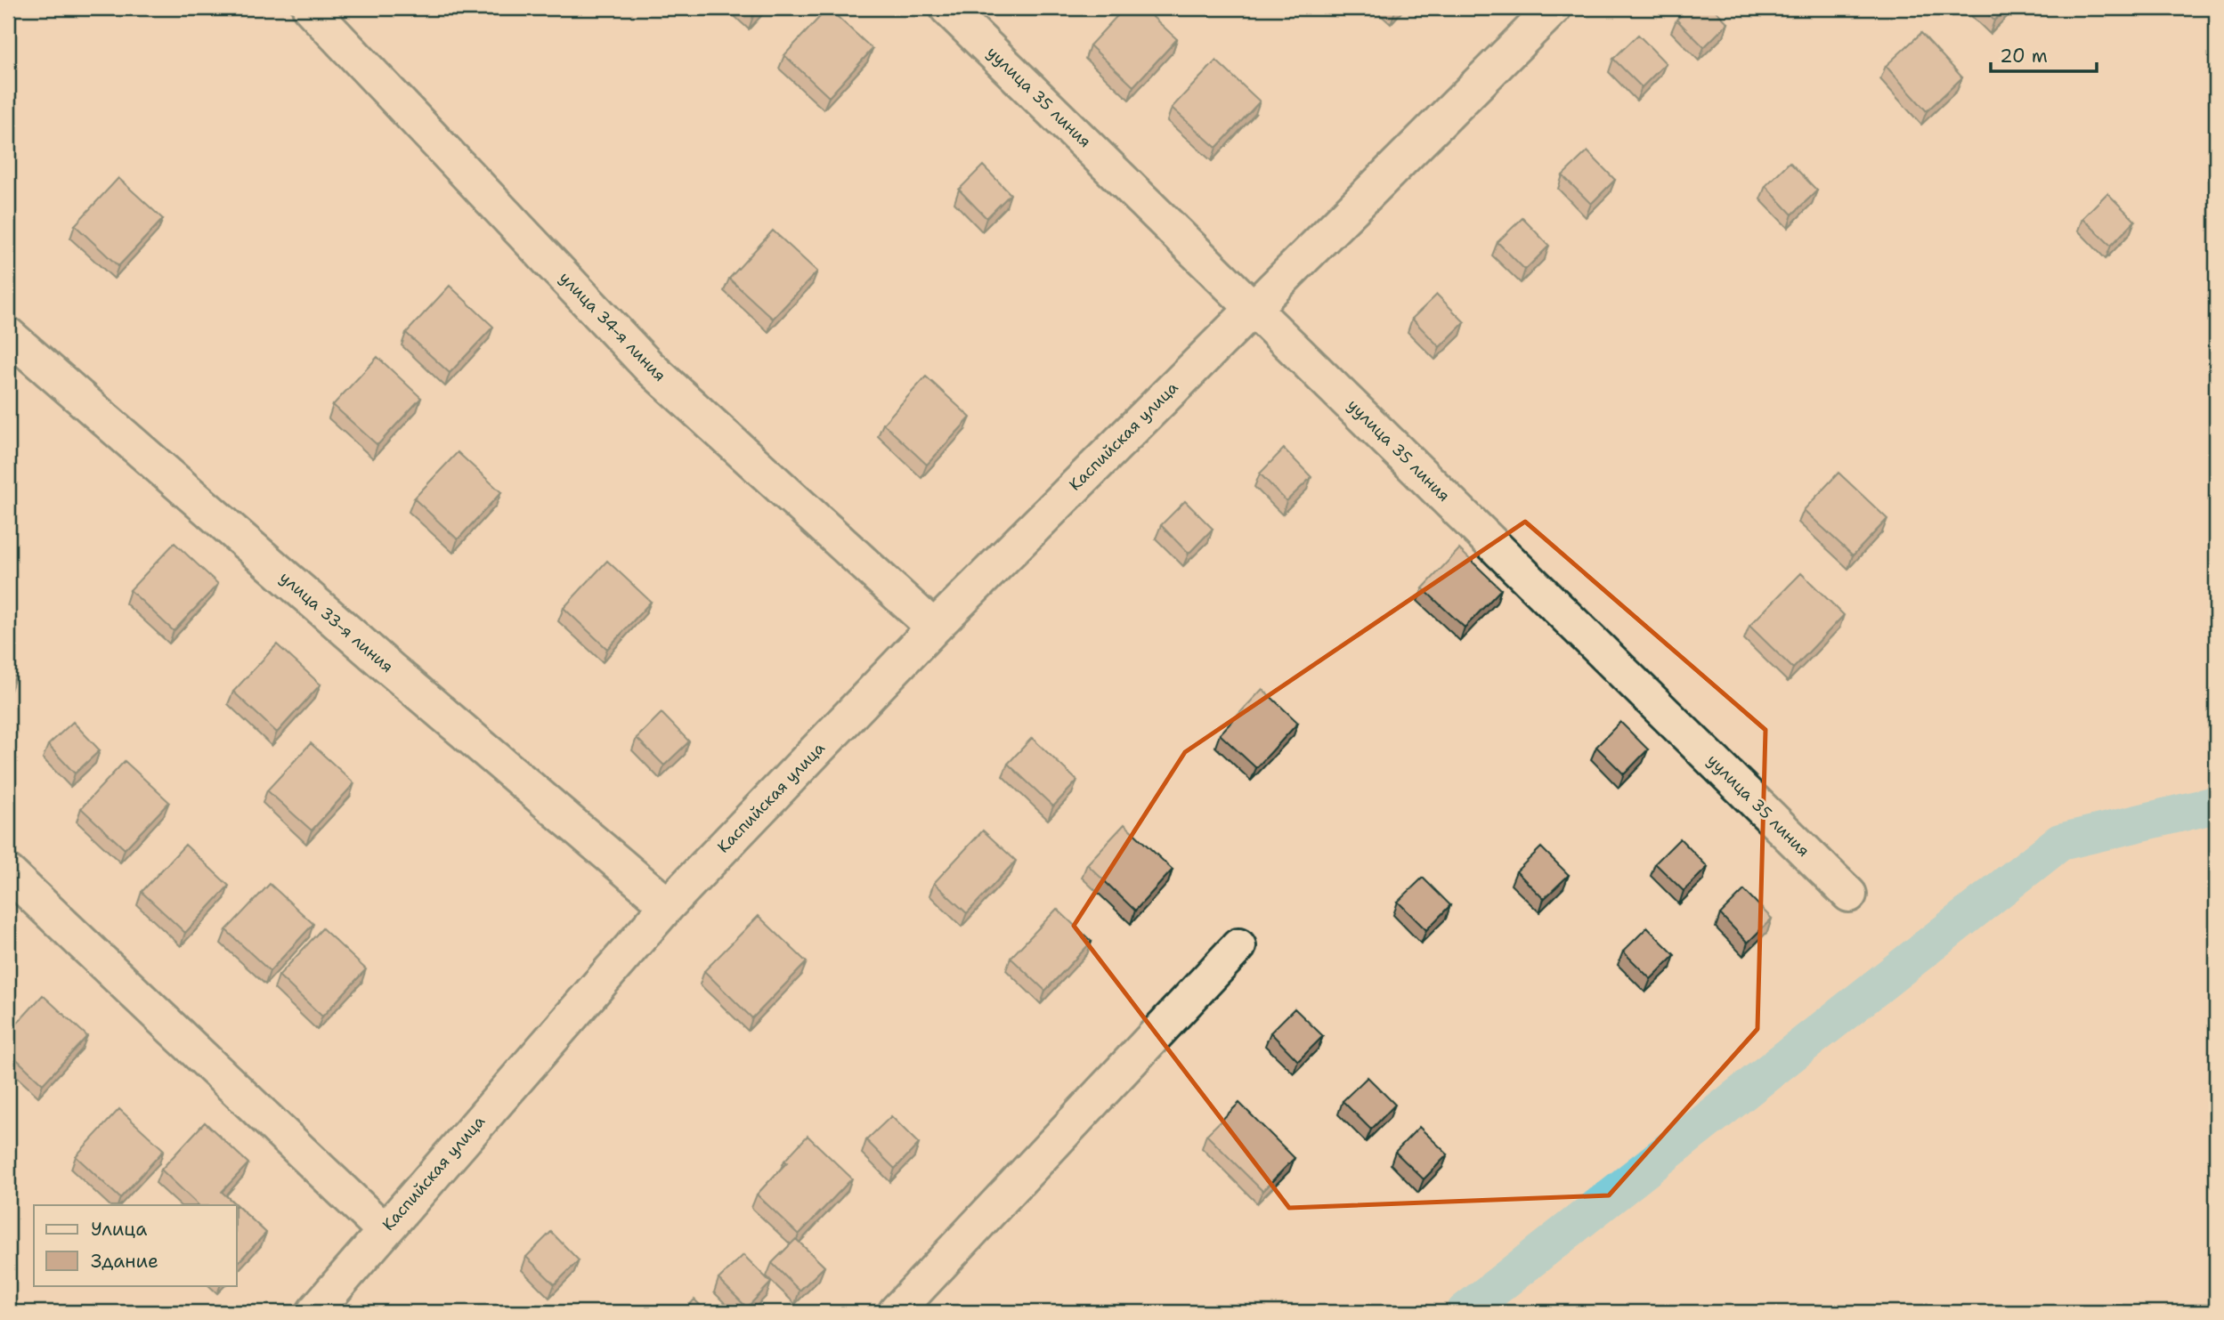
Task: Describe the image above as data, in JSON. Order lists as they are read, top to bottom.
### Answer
{
  "streets": {
    "street": [
      "уулица 35 линия",
      "улица 34-я линия",
      "Каспийская улица",
      "улица 33-я линия"
    ]
  },
  "crossings": [
    ["уулица 35 линия", "Каспийская улица"],
    ["улица 34-я линия", "Каспийская улица"],
    ["Каспийская улица", "улица 33-я линия"]
  ],
  "legend": ["Улица", "Здание"],
  "scale_bar": "20 m"
}
